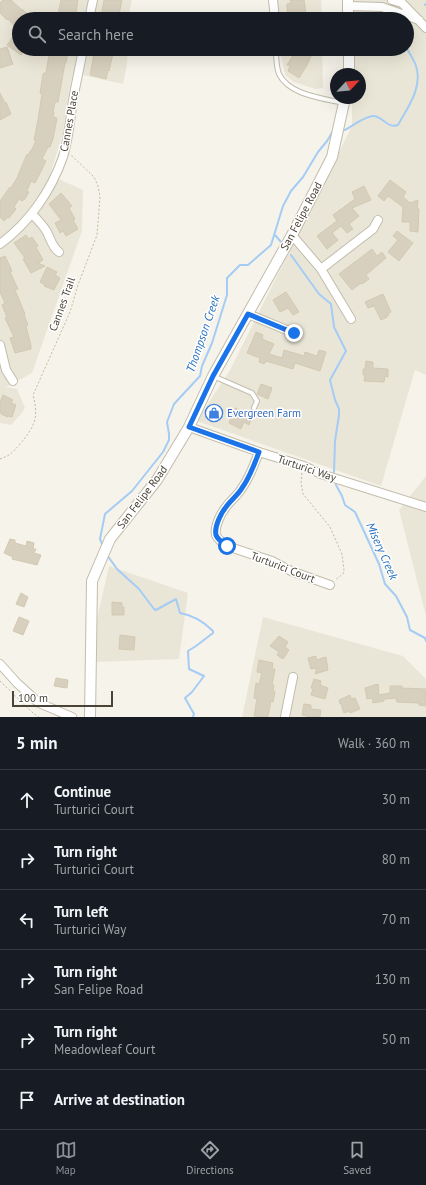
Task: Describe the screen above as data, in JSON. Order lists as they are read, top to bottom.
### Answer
{
  "streets": {
    "street": [
      "Cannes Place",
      "San Felipe Road",
      "Turturici Way",
      "Turturici Court"
    ],
    "path": ["Cannes Trail"]
  },
  "crossings": [
    ["Cannes Place", "Cannes Trail"],
    ["San Felipe Road", "Turturici Way"],
    ["Turturici Way", "Turturici Court"]
  ],
  "water": ["Thompson Creek", "Misery Creek"],
  "places": {
    "shop": ["Evergreen Farm"]
  },
  "scale_bar": "100 m",
  "north": "top right",
  "page": {
    "search": "Search here",
    "scale": "100 m",
    "heading": ["5 min", "Walk · 360 m"],
    "list": [
      ["Continue", "Turturici Court", "30 m"],
      ["Turn right", "Turturici Court", "80 m"],
      ["Turn left", "Turturici Way", "70 m"],
      ["Turn right", "San Felipe Road", "130 m"],
      ["Turn right", "Meadowleaf Court", "50 m"],
      "Arrive at destination"
    ],
    "nav": ["Map", "Directions", "Saved"]
  }
}
